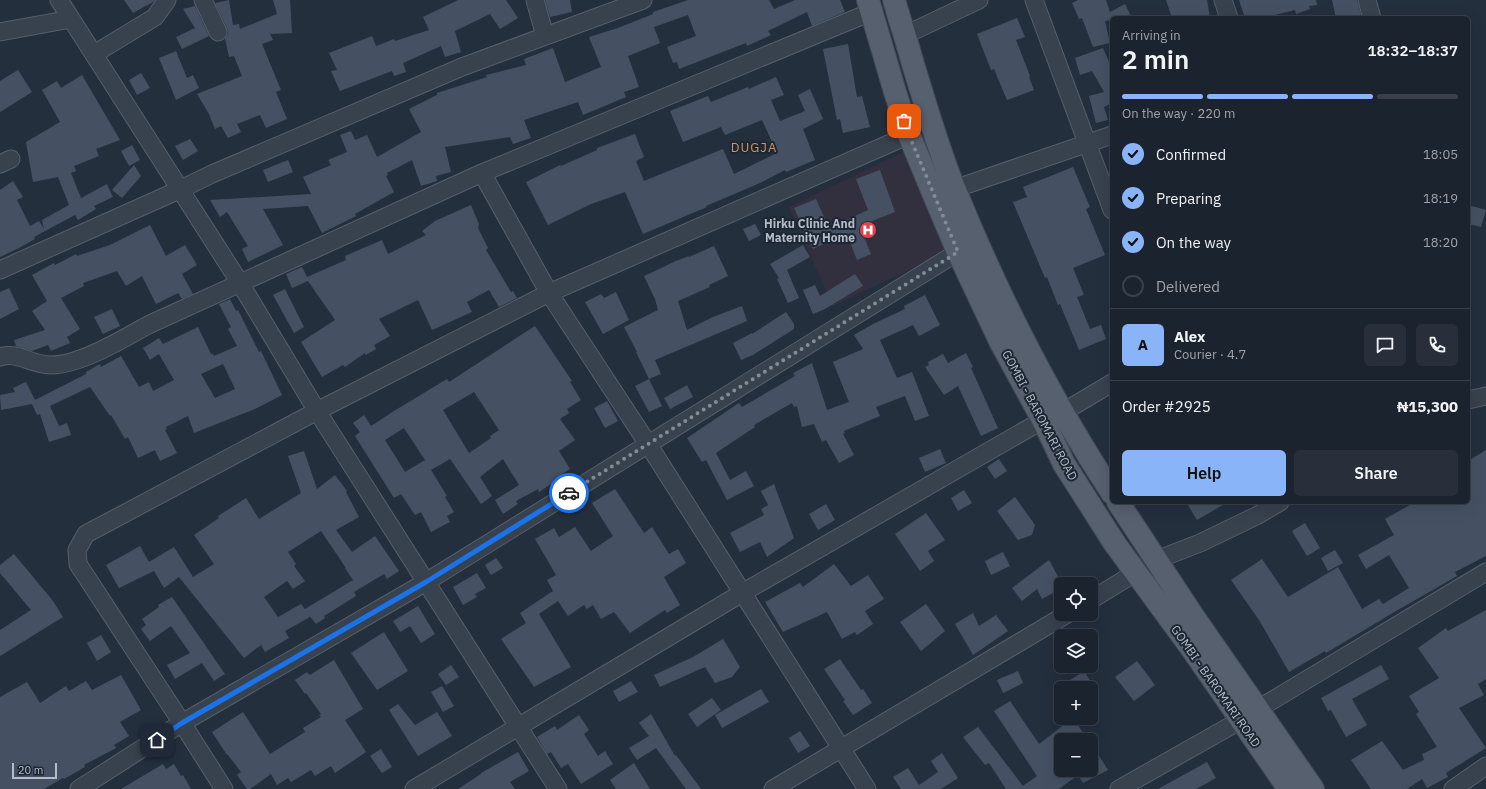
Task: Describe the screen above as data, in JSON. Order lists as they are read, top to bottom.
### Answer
{
  "streets": {
    "main road": ["GOMBI - BAROMARI ROAD"]
  },
  "districts": ["DUGJA"],
  "places": {
    "hospital": ["Hirku Clinic And Maternity Home"]
  },
  "scale_bar": "20 m",
  "page": {
    "heading": ["2 min", "Arriving in", "18:32–18:37"],
    "panel": [
      "Alex",
      "Courier · 4.7",
      "Order #2925",
      "₦15,300"
    ],
    "bar": "On the way · 220 m",
    "list": [
      ["Confirmed", "18:05"],
      ["Preparing", "18:19"],
      ["On the way", "18:20"],
      "Delivered"
    ],
    "round": "A",
    "buttons": ["Help", "Share"],
    "map_buttons": ["+", "−"],
    "scale": "20 m"
  }
}
